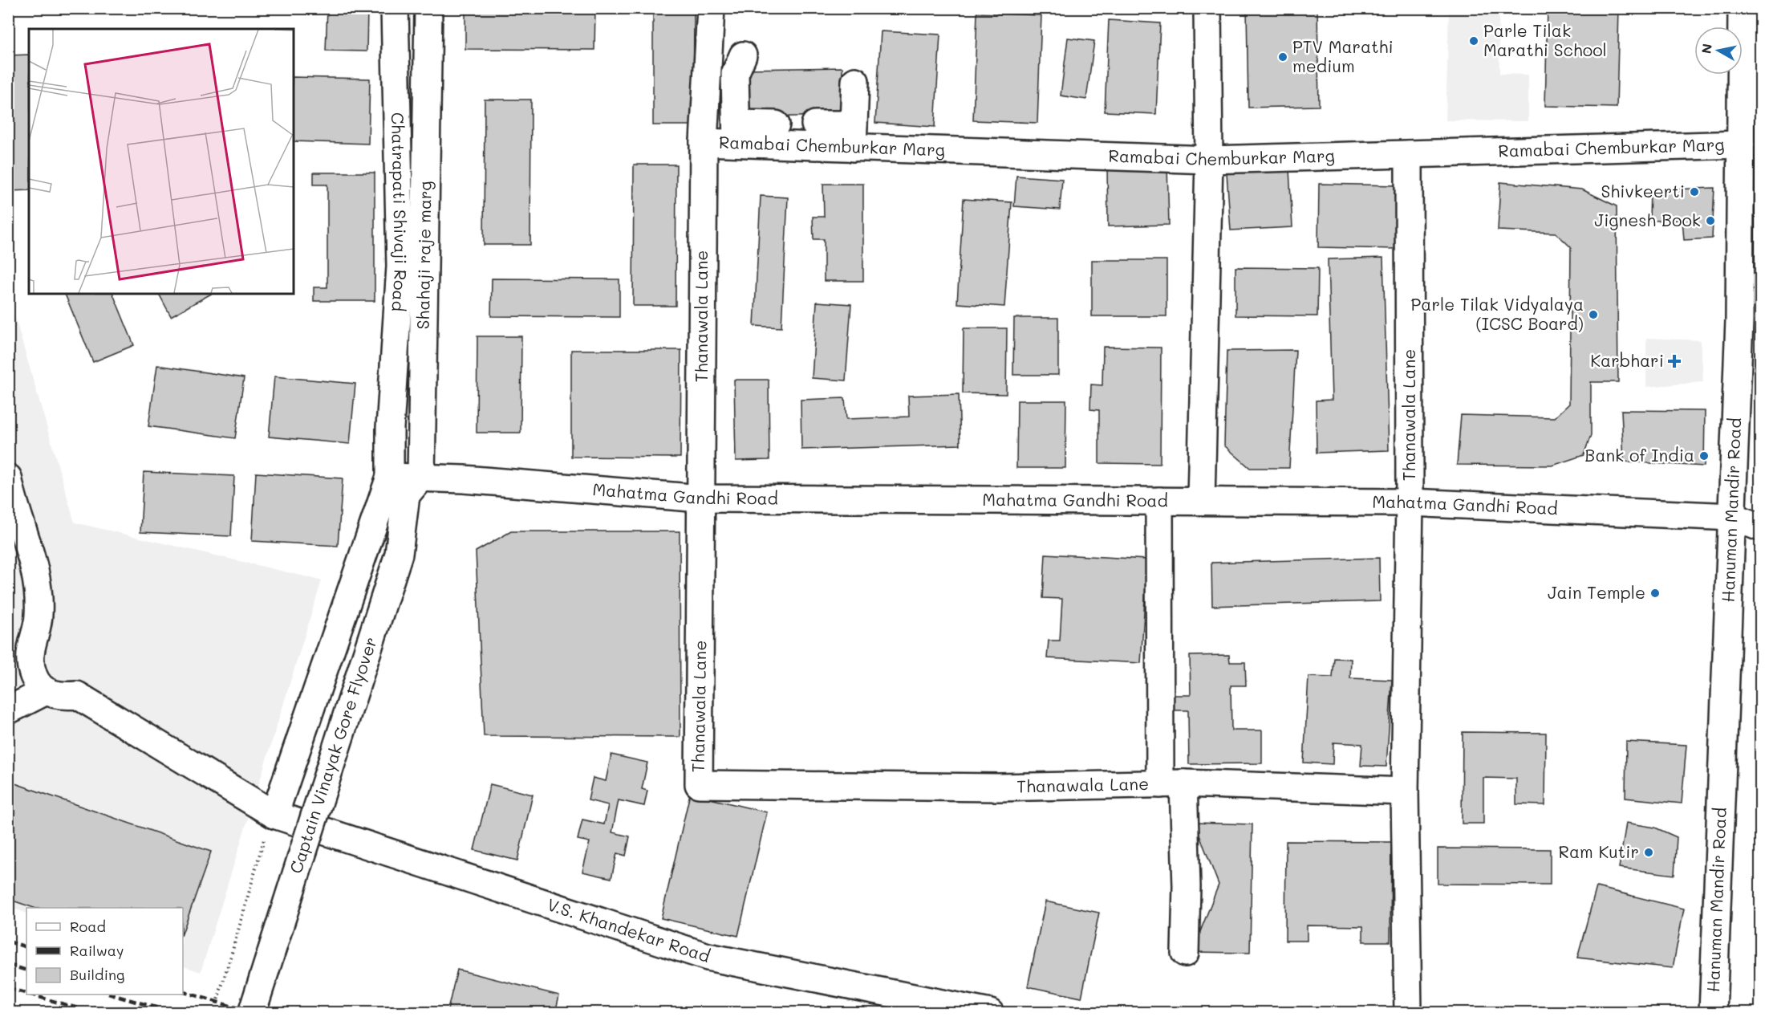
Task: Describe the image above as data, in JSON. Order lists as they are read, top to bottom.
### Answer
{
  "streets": {
    "street": [
      "Ramabai Chemburkar Marg",
      "Chatrapati Shivaji Road",
      "Shahaji raje marg",
      "Thanawala Lane",
      "Mahatma Gandhi Road",
      "Hanuman Mandir Road",
      "Captain Vinayak Gore Flyover",
      "V.S. Khandekar Road"
    ]
  },
  "crossings": [
    ["Ramabai Chemburkar Marg", "Thanawala Lane"],
    ["Ramabai Chemburkar Marg", "Hanuman Mandir Road"],
    ["Chatrapati Shivaji Road", "Shahaji raje marg"],
    ["Chatrapati Shivaji Road", "Mahatma Gandhi Road"],
    ["Chatrapati Shivaji Road", "Captain Vinayak Gore Flyover"],
    ["Shahaji raje marg", "Mahatma Gandhi Road"],
    ["Shahaji raje marg", "Captain Vinayak Gore Flyover"],
    ["Thanawala Lane", "Mahatma Gandhi Road"],
    ["Mahatma Gandhi Road", "Hanuman Mandir Road"],
    ["Mahatma Gandhi Road", "Captain Vinayak Gore Flyover"]
  ],
  "places": {
    "other": [
      "Parle Tilak Marathi School",
      "PTV Marathi medium",
      "Shivkeerti",
      "Jignesh Book",
      "Parle Tilak Vidyalaya (ICSC Board)",
      "Bank of India",
      "Jain Temple",
      "Ram Kutir"
    ],
    "health": ["Karbhari"]
  },
  "legend": ["Road", "Railway", "Building"],
  "north": "left"
}
